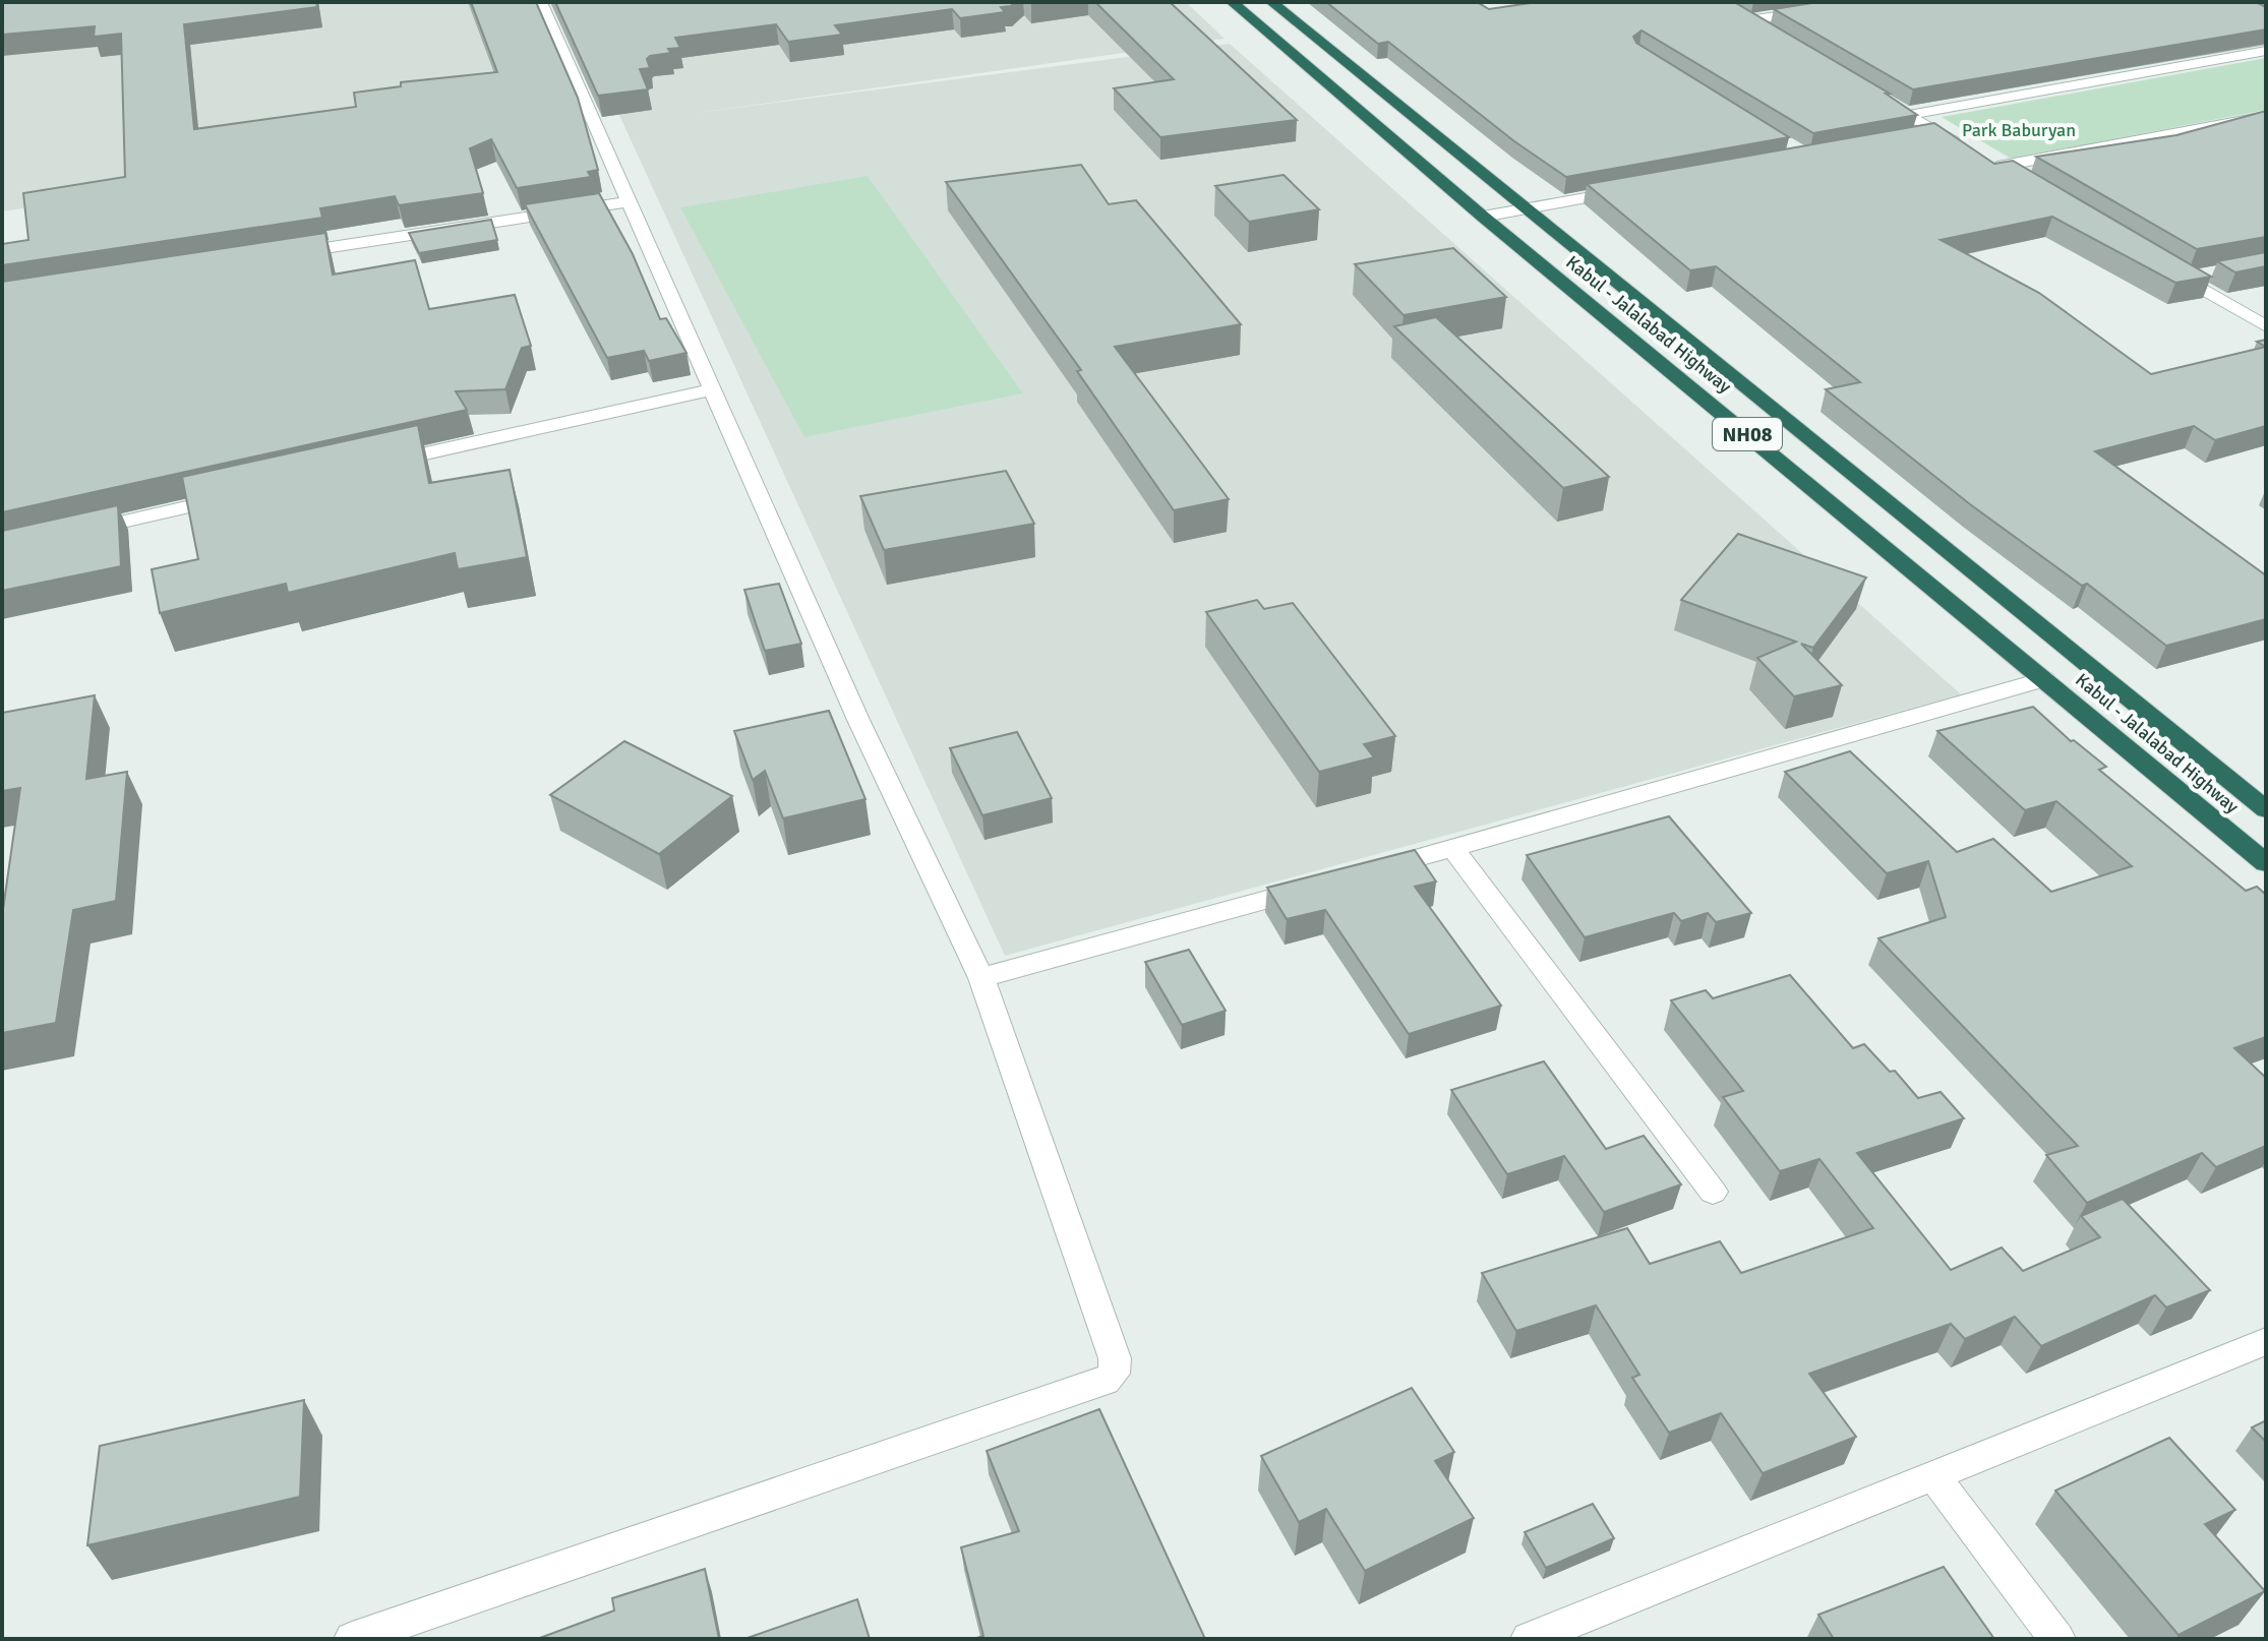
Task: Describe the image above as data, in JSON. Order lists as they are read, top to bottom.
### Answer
{
  "streets": {
    "highway": ["Kabul - Jalalabad Highway", "NH08"]
  },
  "parks": ["Park Baburyan"]
}
